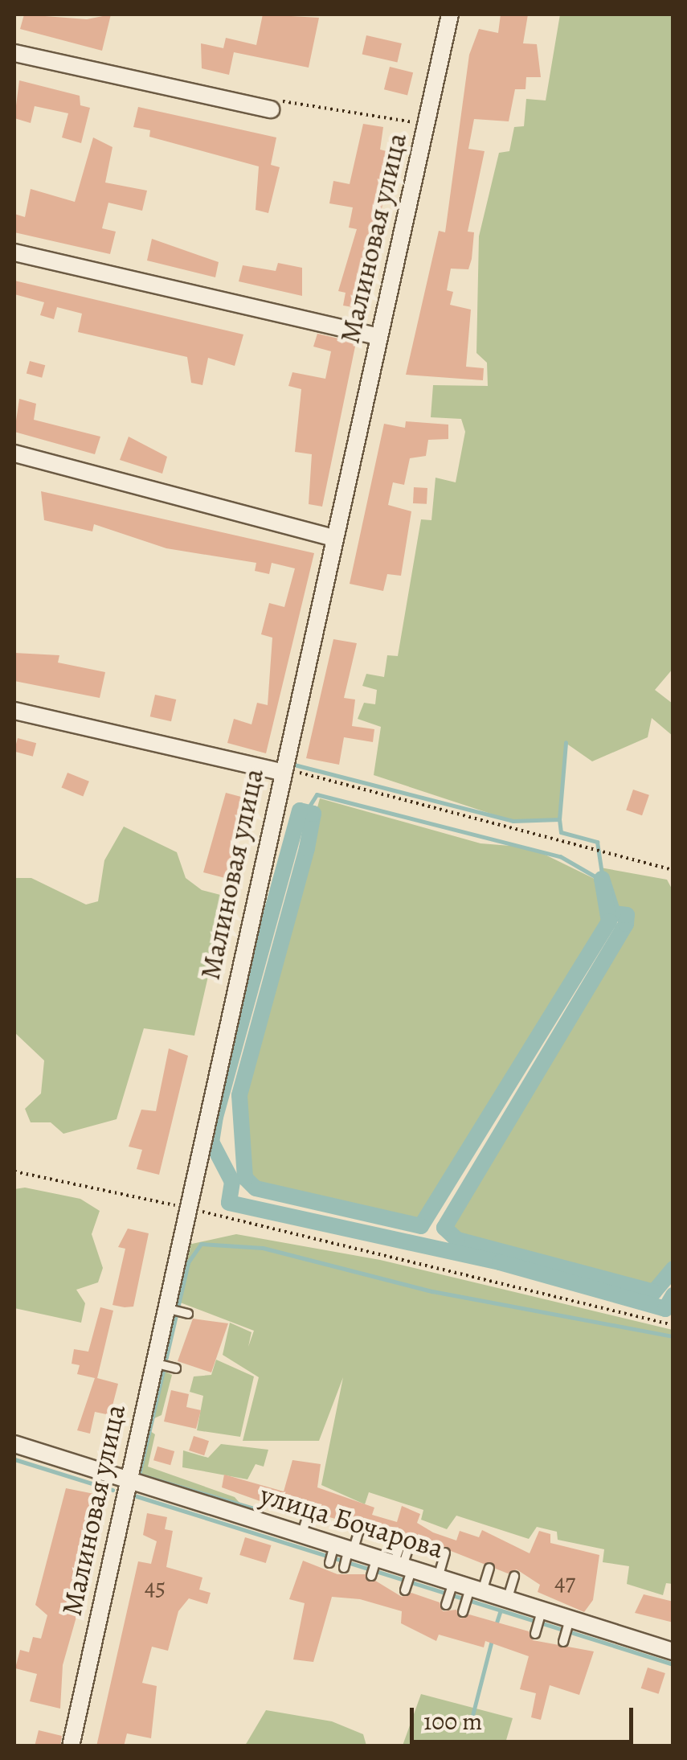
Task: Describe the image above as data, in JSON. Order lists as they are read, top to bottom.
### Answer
{
  "streets": {
    "street": ["Малиновая улица", "улица Бочарова"]
  },
  "crossings": [
    ["Малиновая улица", "улица Бочарова"]
  ],
  "house_numbers": ["47", "45"],
  "scale_bar": "100 m"
}
